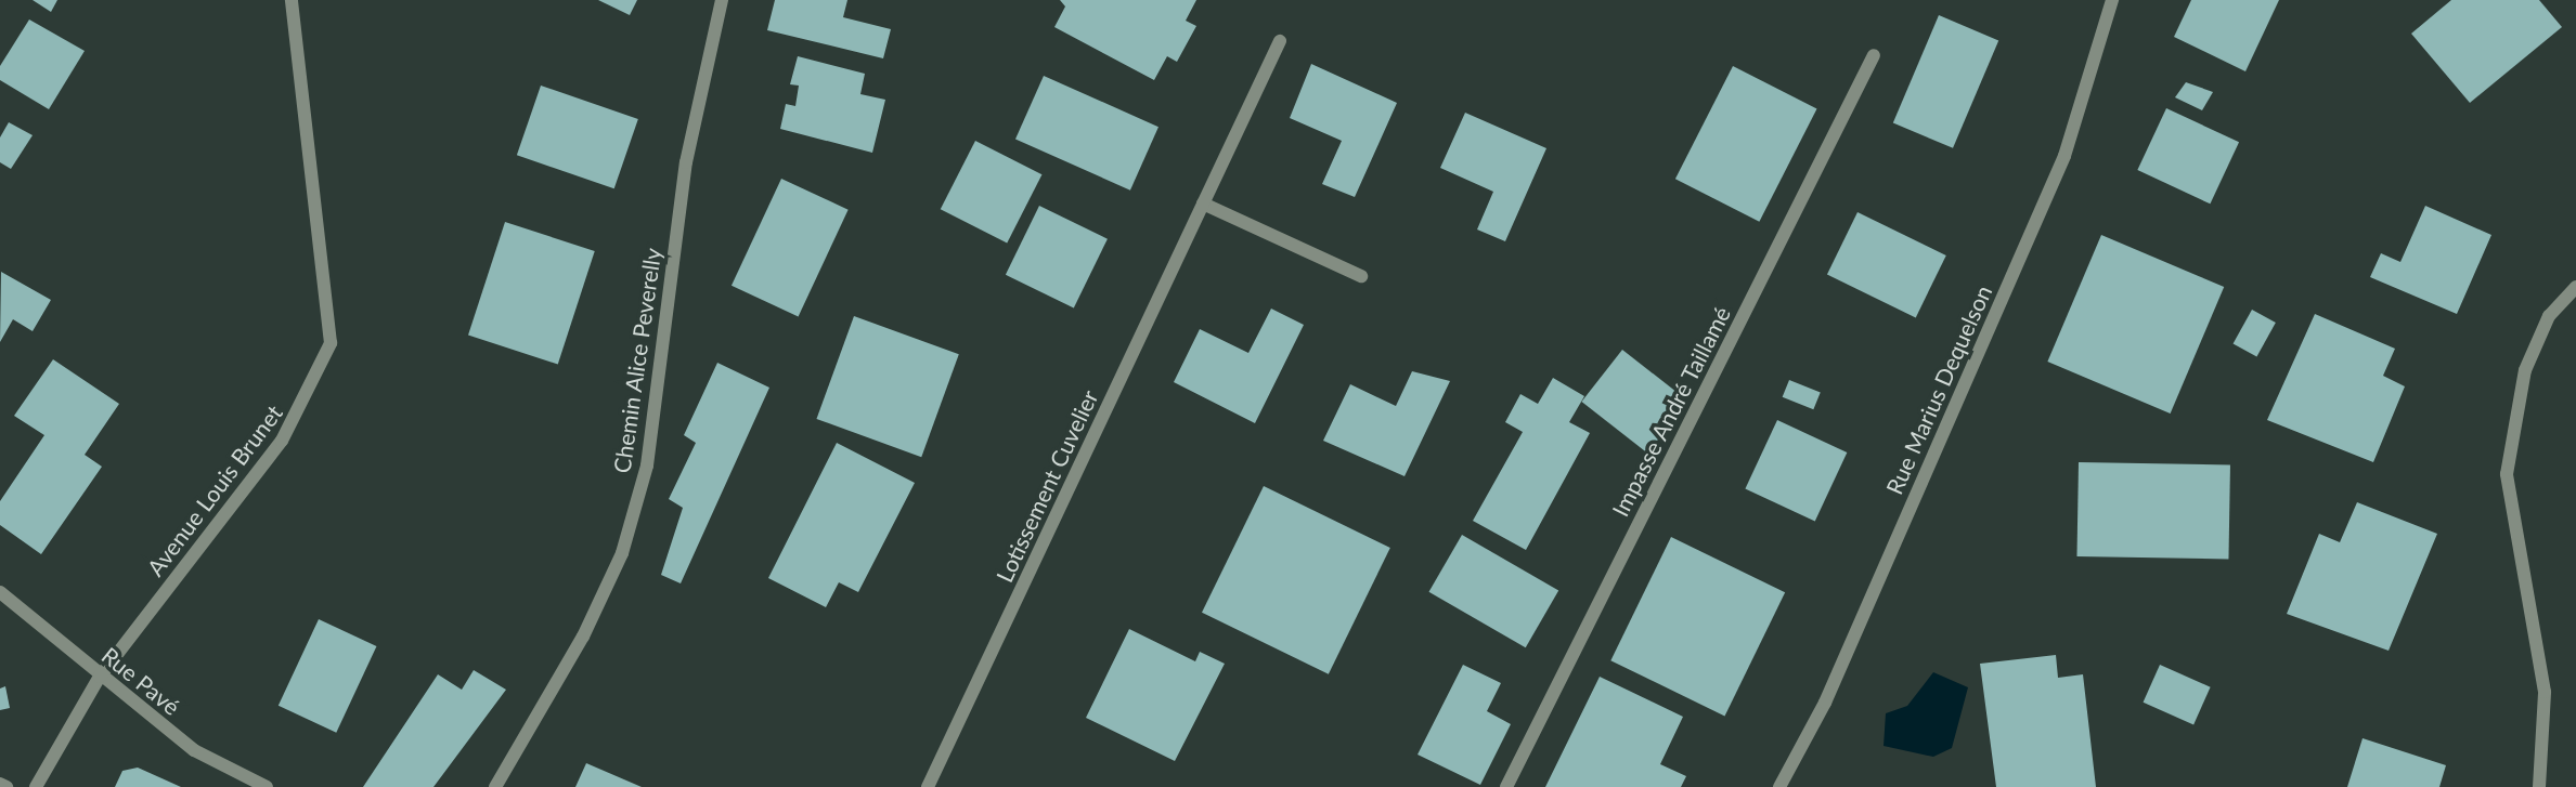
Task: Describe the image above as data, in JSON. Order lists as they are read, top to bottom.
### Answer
{
  "streets": {
    "street": [
      "Chemin Alice Peverelly",
      "Rue Marius Dequelson",
      "Impasse André Taillamé",
      "Lotissement Cuvelier",
      "Avenue Louis Brunet",
      "Rue Pavé"
    ]
  },
  "crossings": [
    ["Avenue Louis Brunet", "Rue Pavé"]
  ]
}
